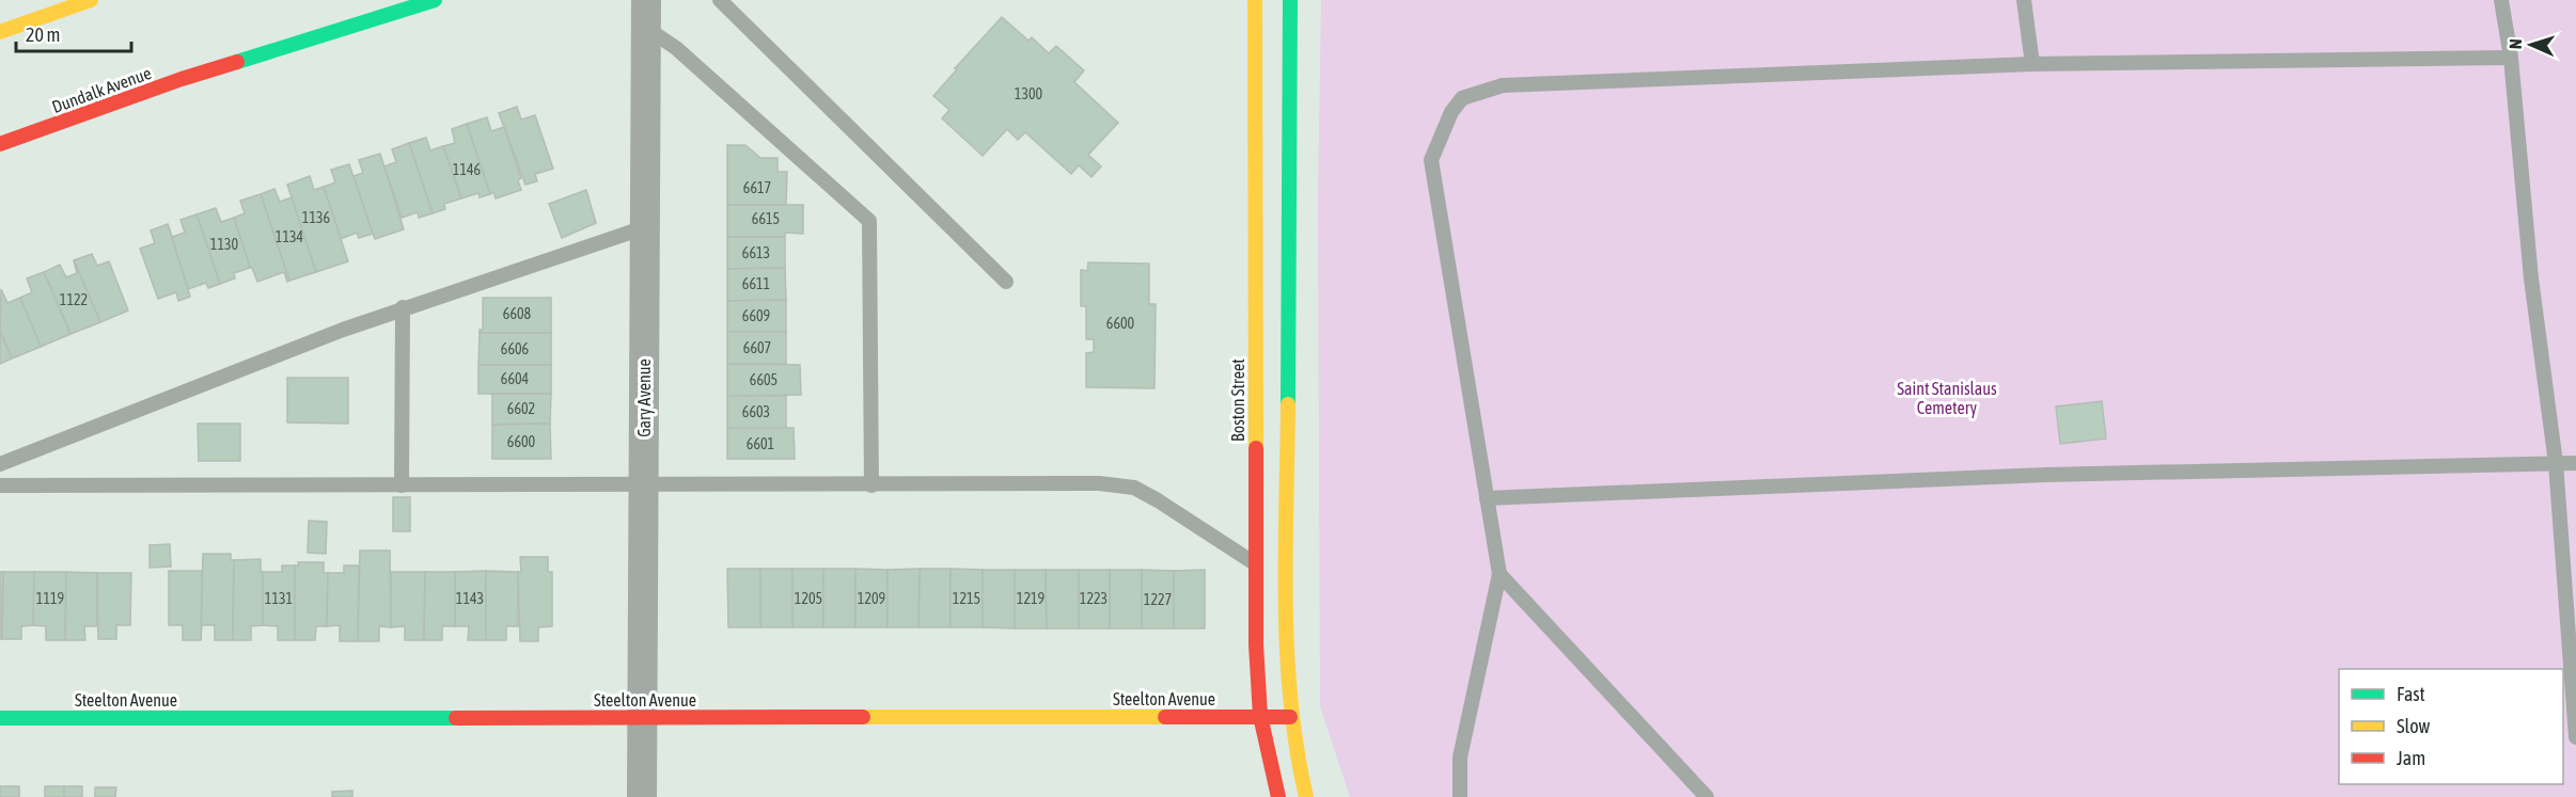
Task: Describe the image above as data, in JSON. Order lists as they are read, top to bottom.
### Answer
{
  "streets": {
    "main road": ["Dundalk Avenue", "Boston Street", "Steelton Avenue"],
    "street": ["Gary Avenue"]
  },
  "crossings": [
    ["Gary Avenue", "Steelton Avenue"],
    ["Boston Street", "Steelton Avenue"]
  ],
  "parks": ["Saint Stanislaus Cemetery"],
  "house_numbers": [
    "1300",
    "1146",
    "6617",
    "1136",
    "6615",
    "1134",
    "1130",
    "6613",
    "6611",
    "1122",
    "6608",
    "6609",
    "6600",
    "6607",
    "6606",
    "6604",
    "6605",
    "6602",
    "6603",
    "6600",
    "6601",
    "1119",
    "1131",
    "1143",
    "1205",
    "1209",
    "1215",
    "1219",
    "1223",
    "1227"
  ],
  "legend": ["Fast", "Slow", "Jam"],
  "scale_bar": "20 m",
  "north": "left"
}
